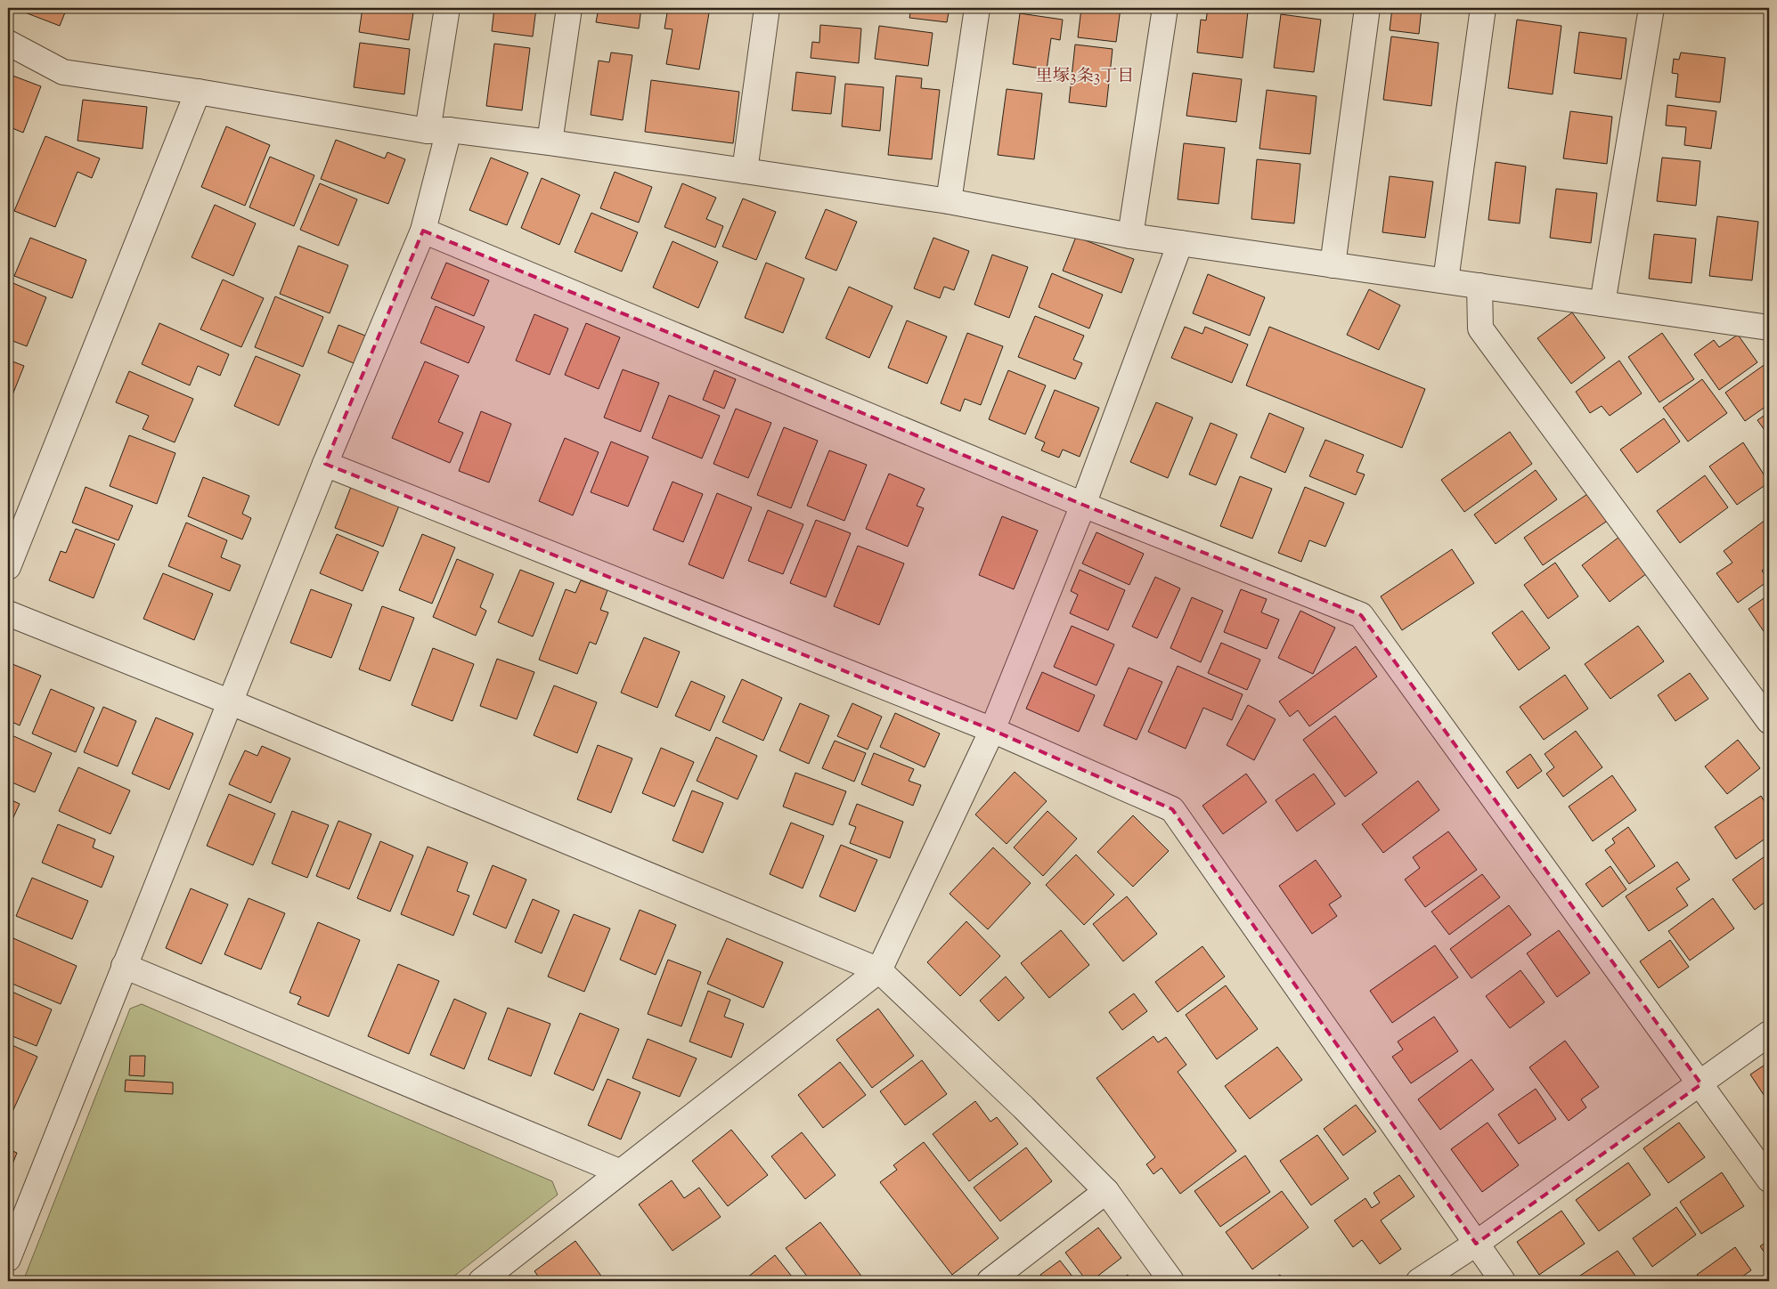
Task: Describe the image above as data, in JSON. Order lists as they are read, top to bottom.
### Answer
{
  "districts": ["里塚3条3丁目"]
}
